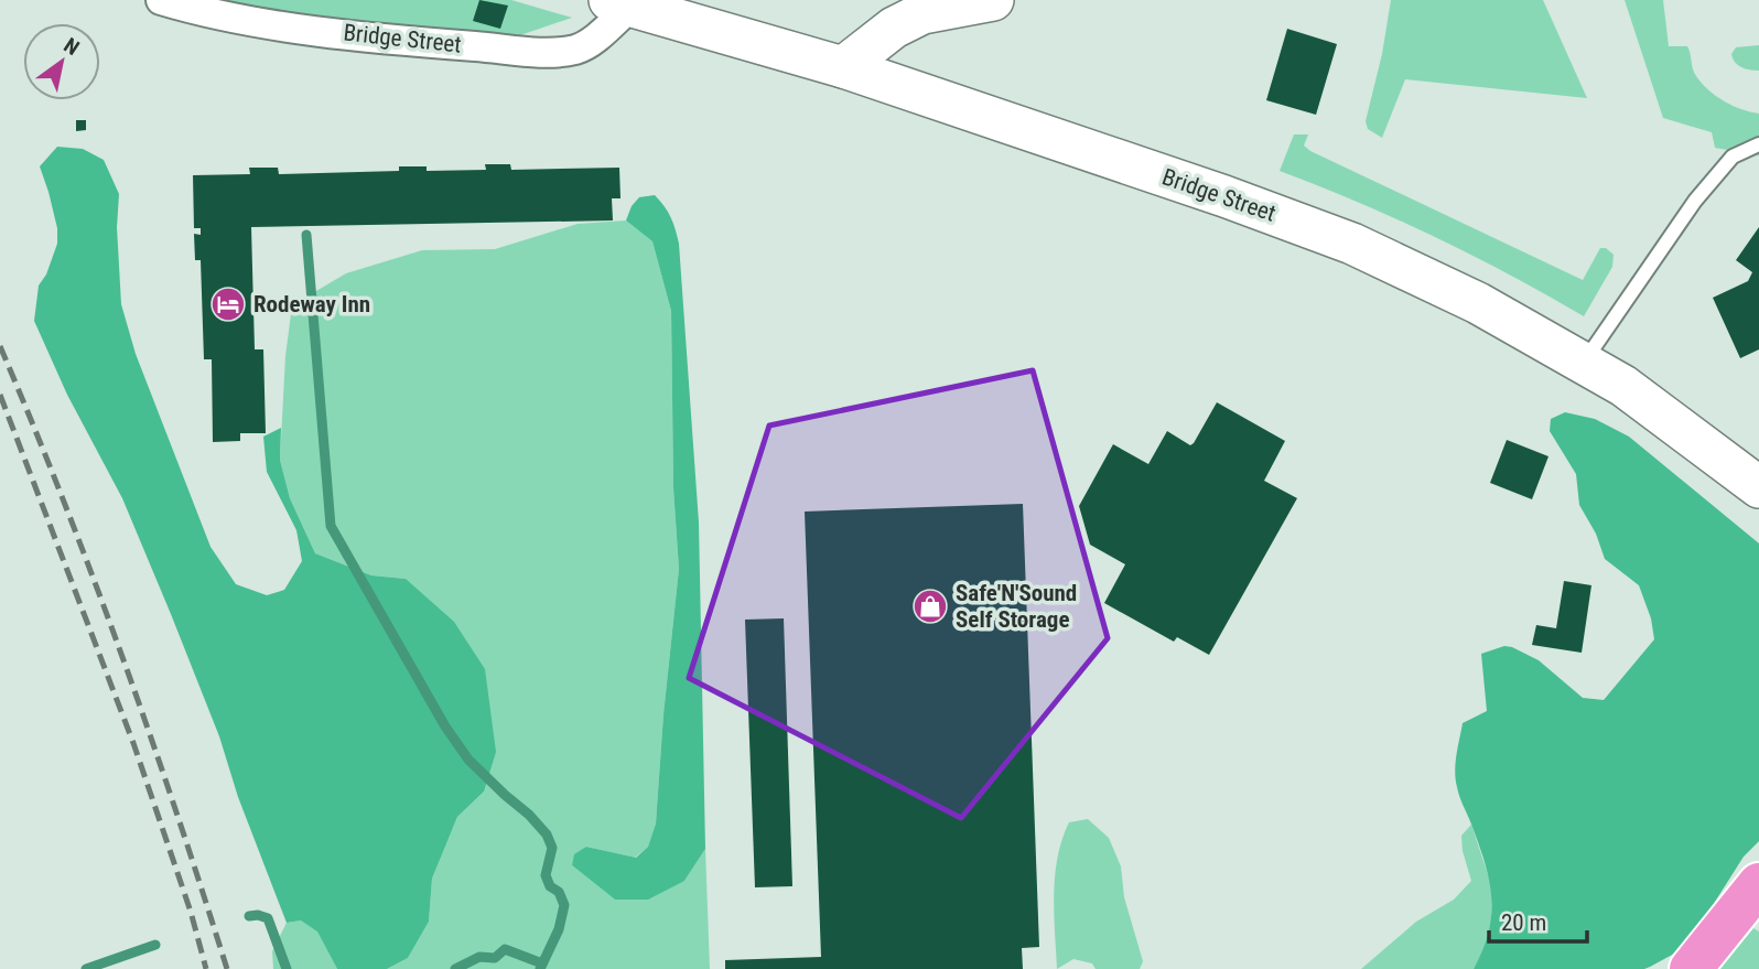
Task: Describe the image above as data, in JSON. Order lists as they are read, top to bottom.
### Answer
{
  "streets": {
    "main road": ["Bridge Street"]
  },
  "places": {
    "hotel": ["Rodeway Inn"],
    "shop": ["Safe'N'Sound Self Storage"]
  },
  "scale_bar": "20 m",
  "north": "top right"
}
